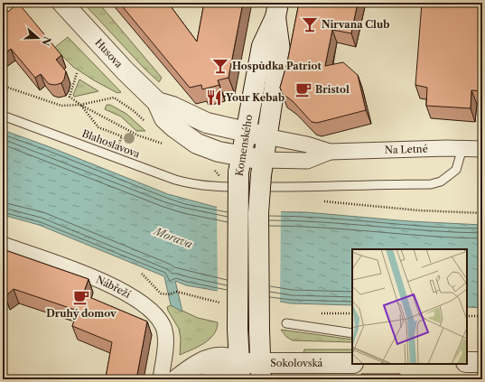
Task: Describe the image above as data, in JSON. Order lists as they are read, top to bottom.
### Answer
{
  "streets": {
    "main road": ["Husova", "Komenského", "Sokolovská"],
    "street": ["Na Letné", "Nábřeží"],
    "lane": ["Blahoslavova"]
  },
  "crossings": [
    ["Husova", "Komenského"],
    ["Husova", "Na Letné"],
    ["Blahoslavova", "Na Letné"],
    ["Komenského", "Na Letné"],
    ["Komenského", "Sokolovská"]
  ],
  "water": ["Morava"],
  "places": {
    "bar": ["Nirvana Club", "Hospůdka Patriot"],
    "cafe": ["Bristol", "Druhý domov"],
    "restaurant": ["Your Kebab"]
  },
  "north": "right"
}
